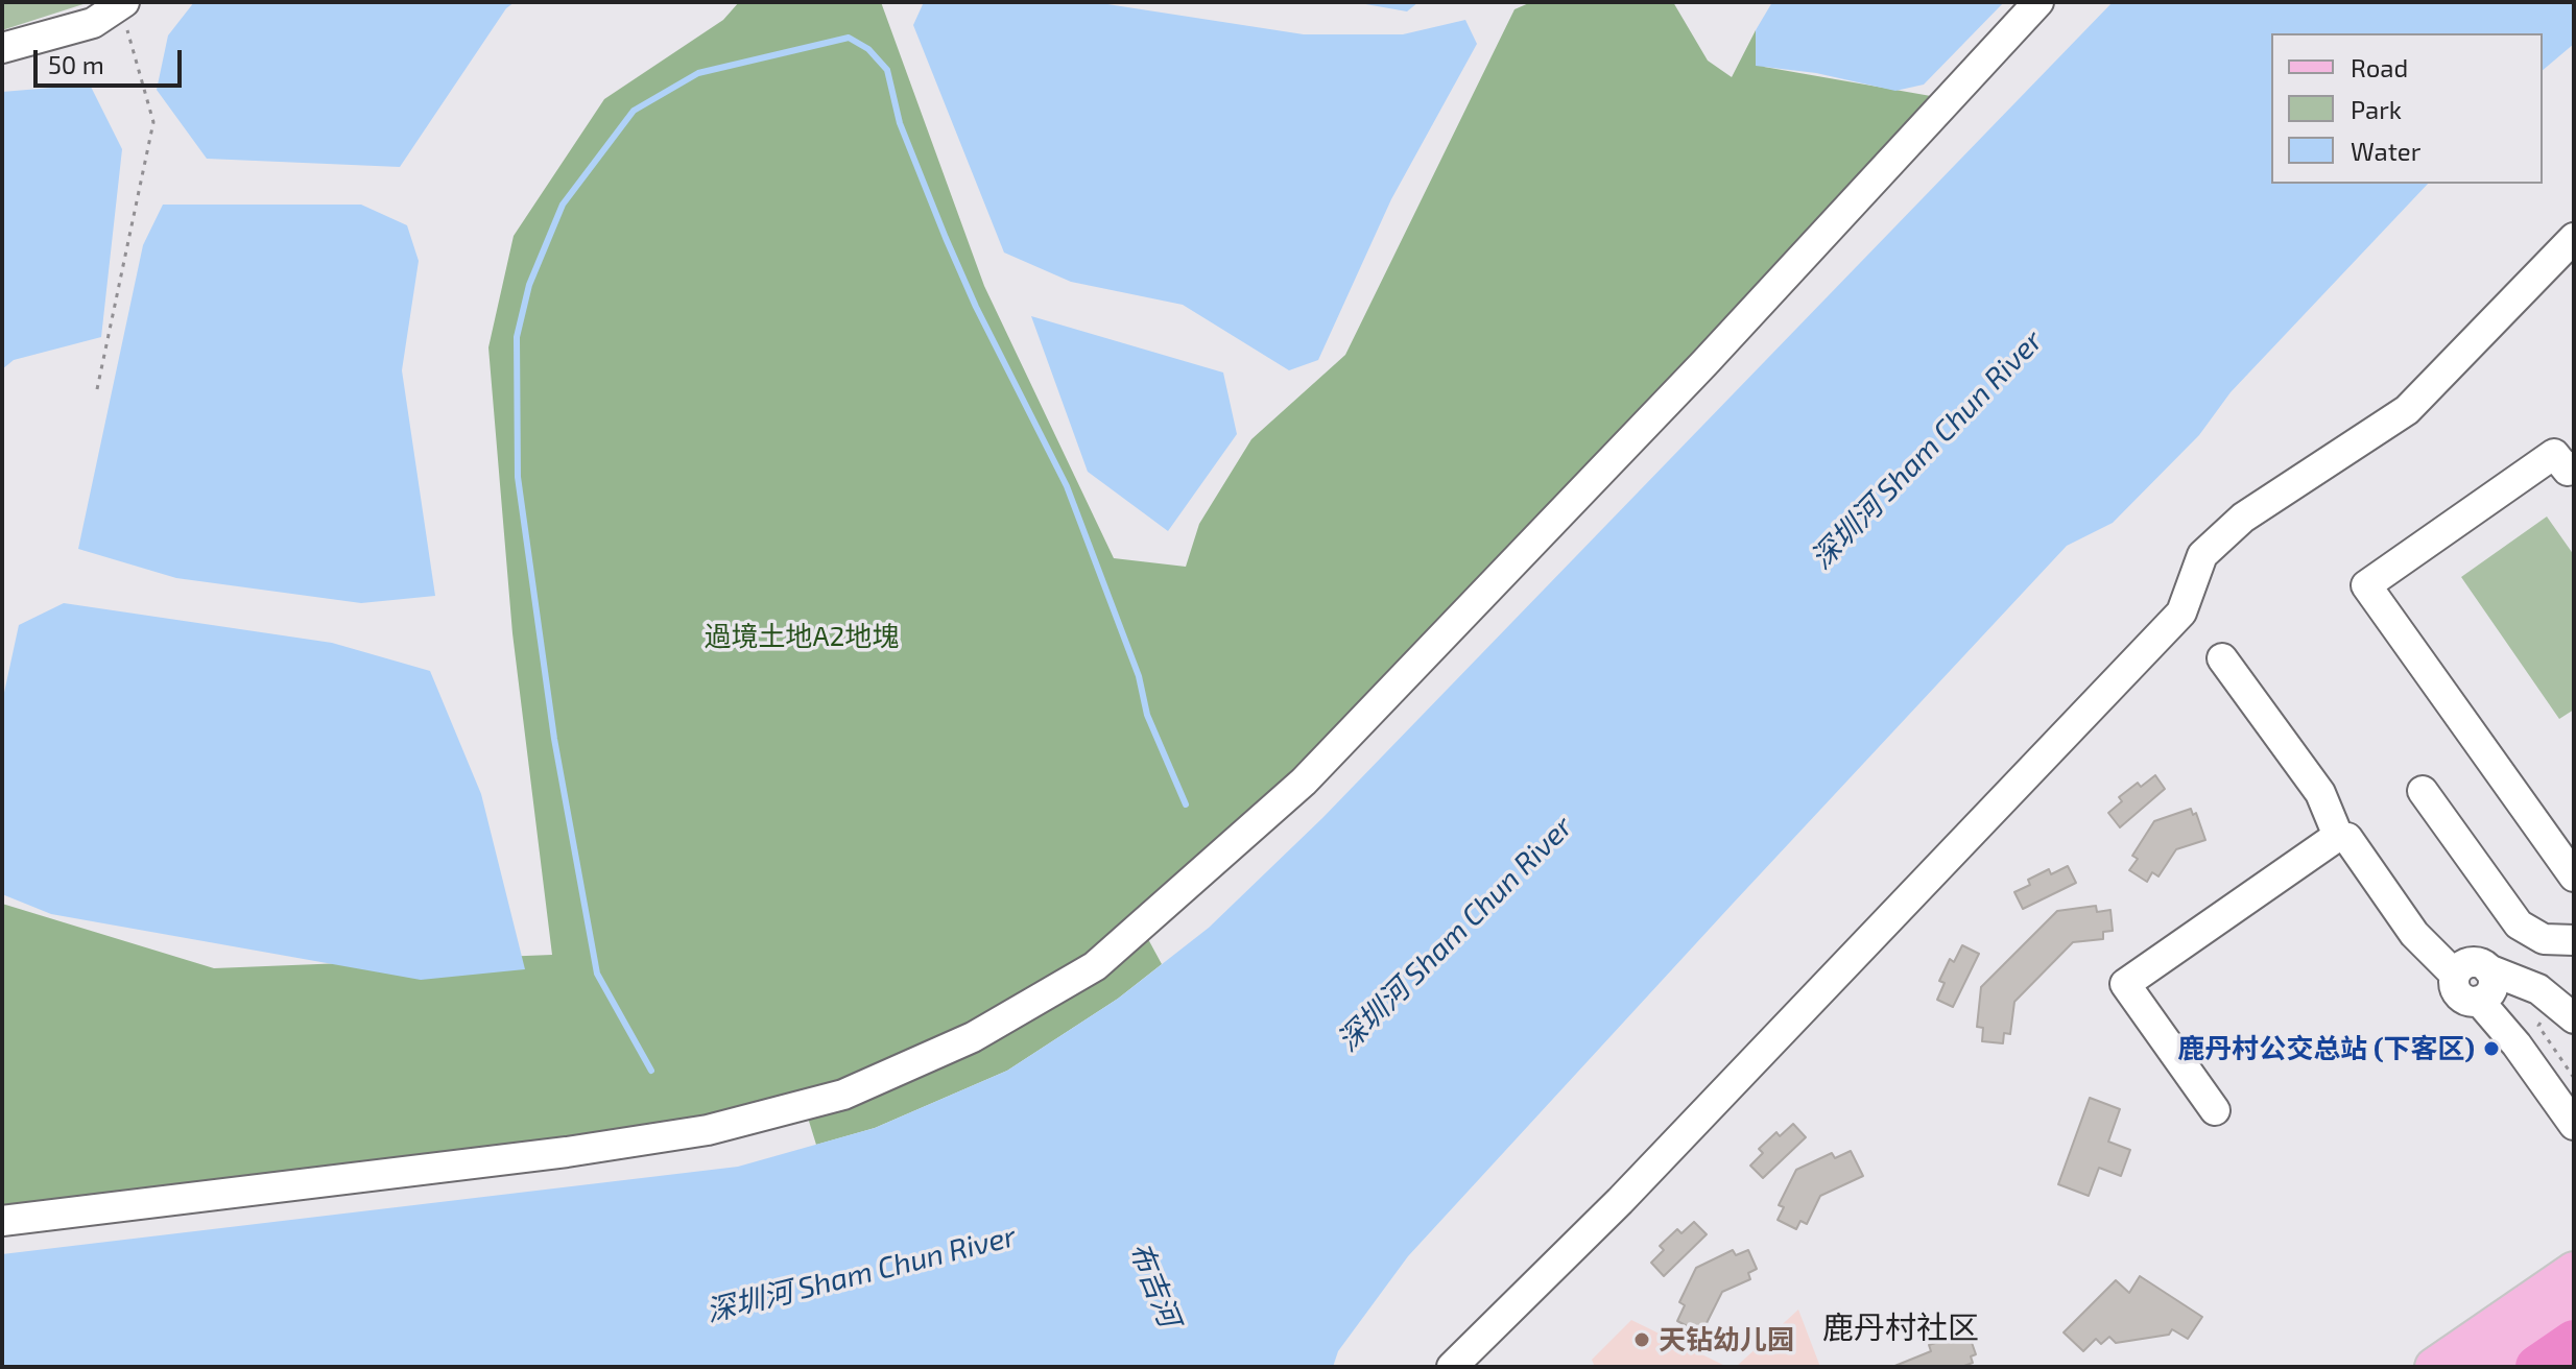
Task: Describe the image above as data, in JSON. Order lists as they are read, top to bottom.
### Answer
{
  "districts": ["鹿丹村社区"],
  "water": ["深圳河 Sham Chun River", "布吉河"],
  "parks": ["過境土地A2地塊"],
  "places": ["鹿丹村公交总站 (下客区)", "天钻幼儿园"],
  "legend": ["Road", "Park", "Water"],
  "scale_bar": "50 m"
}
